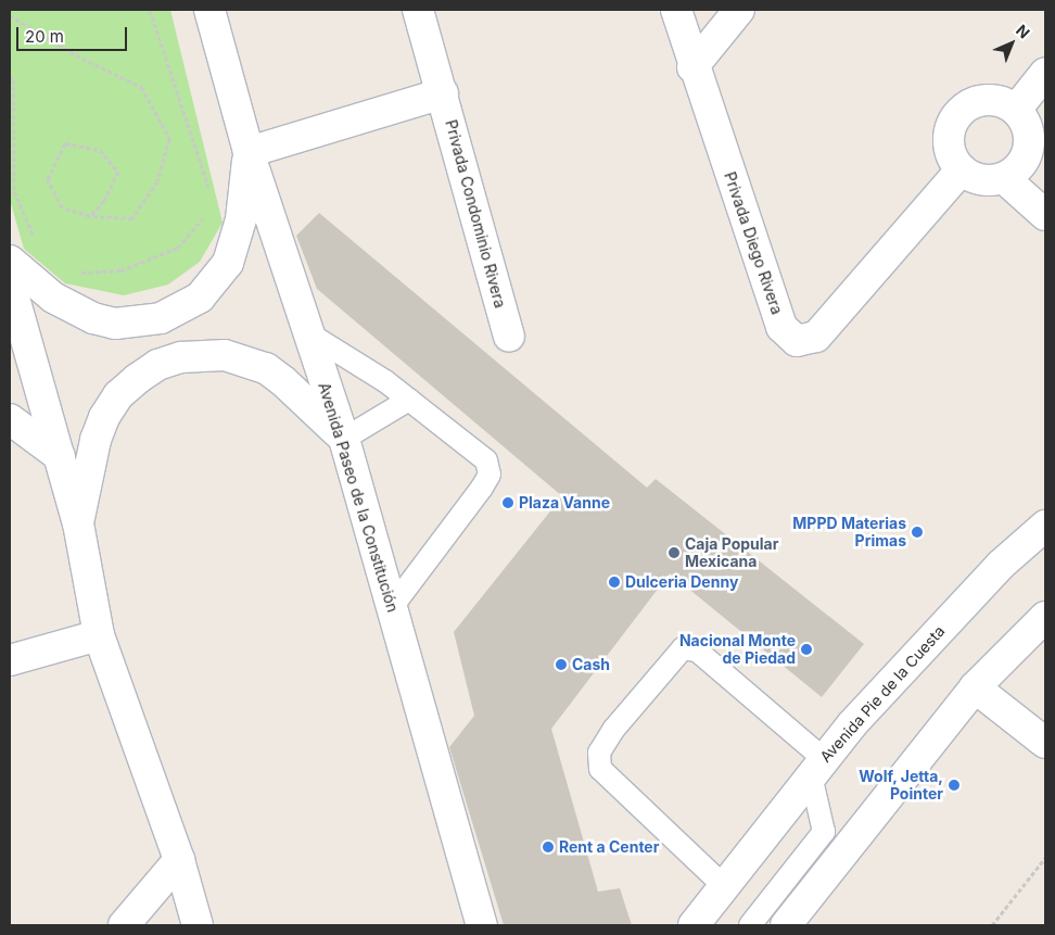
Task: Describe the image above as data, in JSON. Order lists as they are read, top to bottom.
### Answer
{
  "streets": {
    "street": [
      "Privada Condominio Rivera",
      "Privada Diego Rivera",
      "Avenida Paseo de la Constitución",
      "Avenida Pie de la Cuesta"
    ]
  },
  "places": [
    "Plaza Vanne",
    "MPPD Materias Primas",
    "Caja Popular Mexicana",
    "Dulceria Denny",
    "Nacional Monte de Piedad",
    "Cash",
    "Wolf, Jetta, Pointer",
    "Rent a Center"
  ],
  "scale_bar": "20 m",
  "north": "top right"
}
